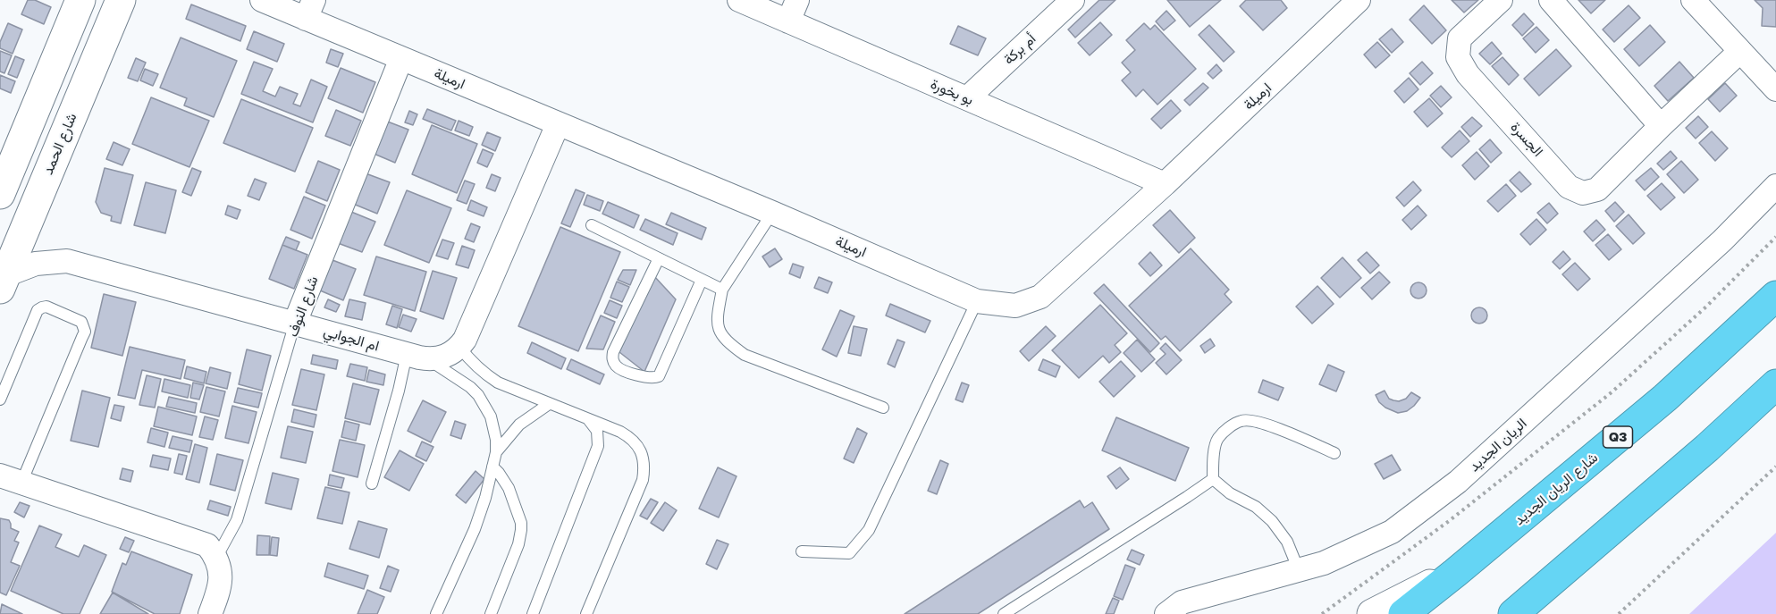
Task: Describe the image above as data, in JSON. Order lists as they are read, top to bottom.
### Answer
{
  "streets": {
    "highway": ["Q3", "شارع الريان الجديد"],
    "street": [
      "أم بركة",
      "ارميلة",
      "بو بخورة",
      "الجسرة",
      "شارع الحمد",
      "شارع النوف",
      "ام الجوابي",
      "الريان الجديد"
    ]
  },
  "crossings": [
    ["أم بركة", "بو بخورة"],
    ["ارميلة", "بو بخورة"],
    ["ارميلة", "شارع النوف"],
    ["شارع الحمد", "ام الجوابي"],
    ["شارع النوف", "ام الجوابي"]
  ]
}
